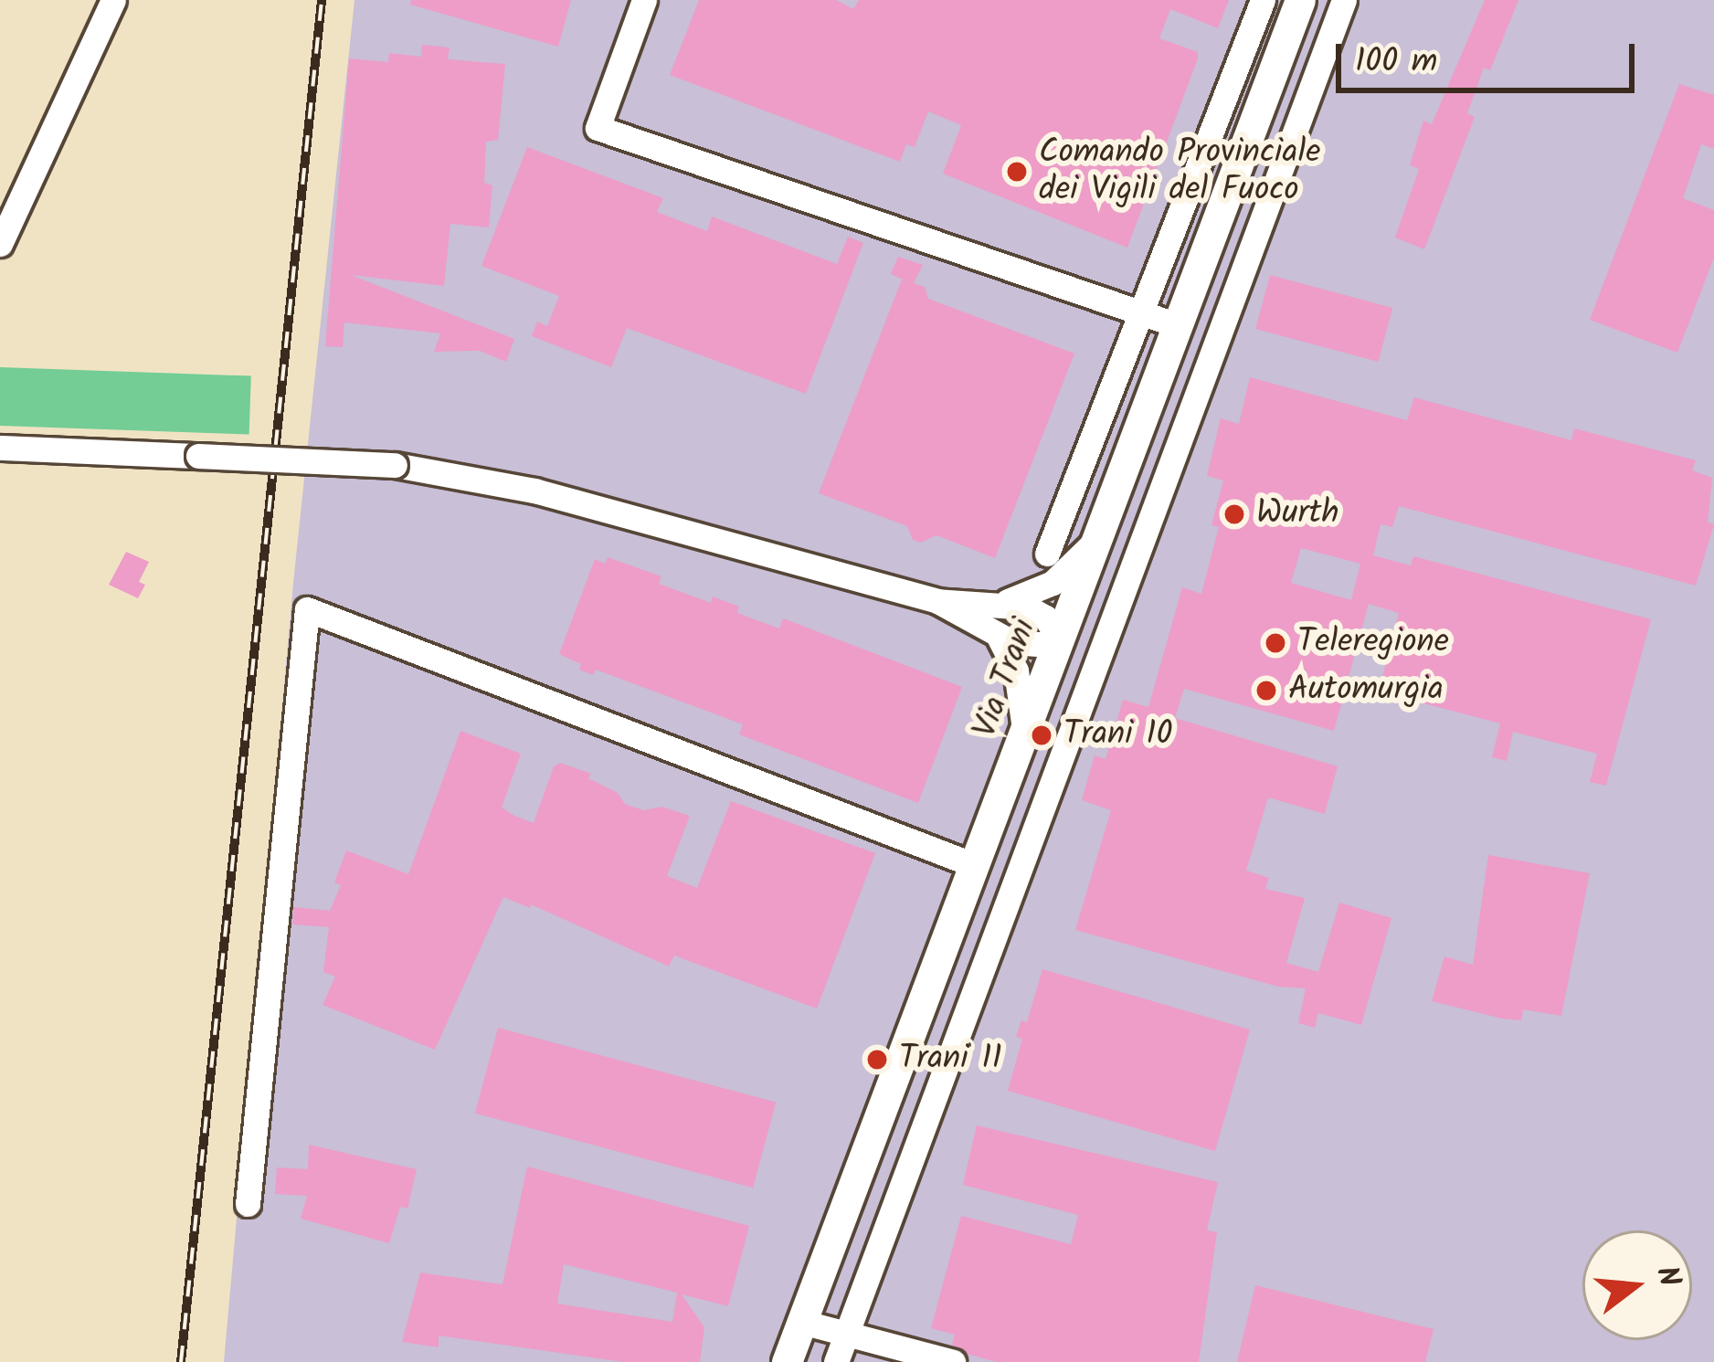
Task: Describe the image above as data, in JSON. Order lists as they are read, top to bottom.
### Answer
{
  "streets": {
    "main road": ["Via Trani"]
  },
  "places": [
    "Comando Provinciale dei Vigili del Fuoco",
    "Wurth",
    "Teleregione",
    "Automurgia",
    "Trani 10",
    "Trani 11"
  ],
  "scale_bar": "100 m",
  "north": "right"
}
